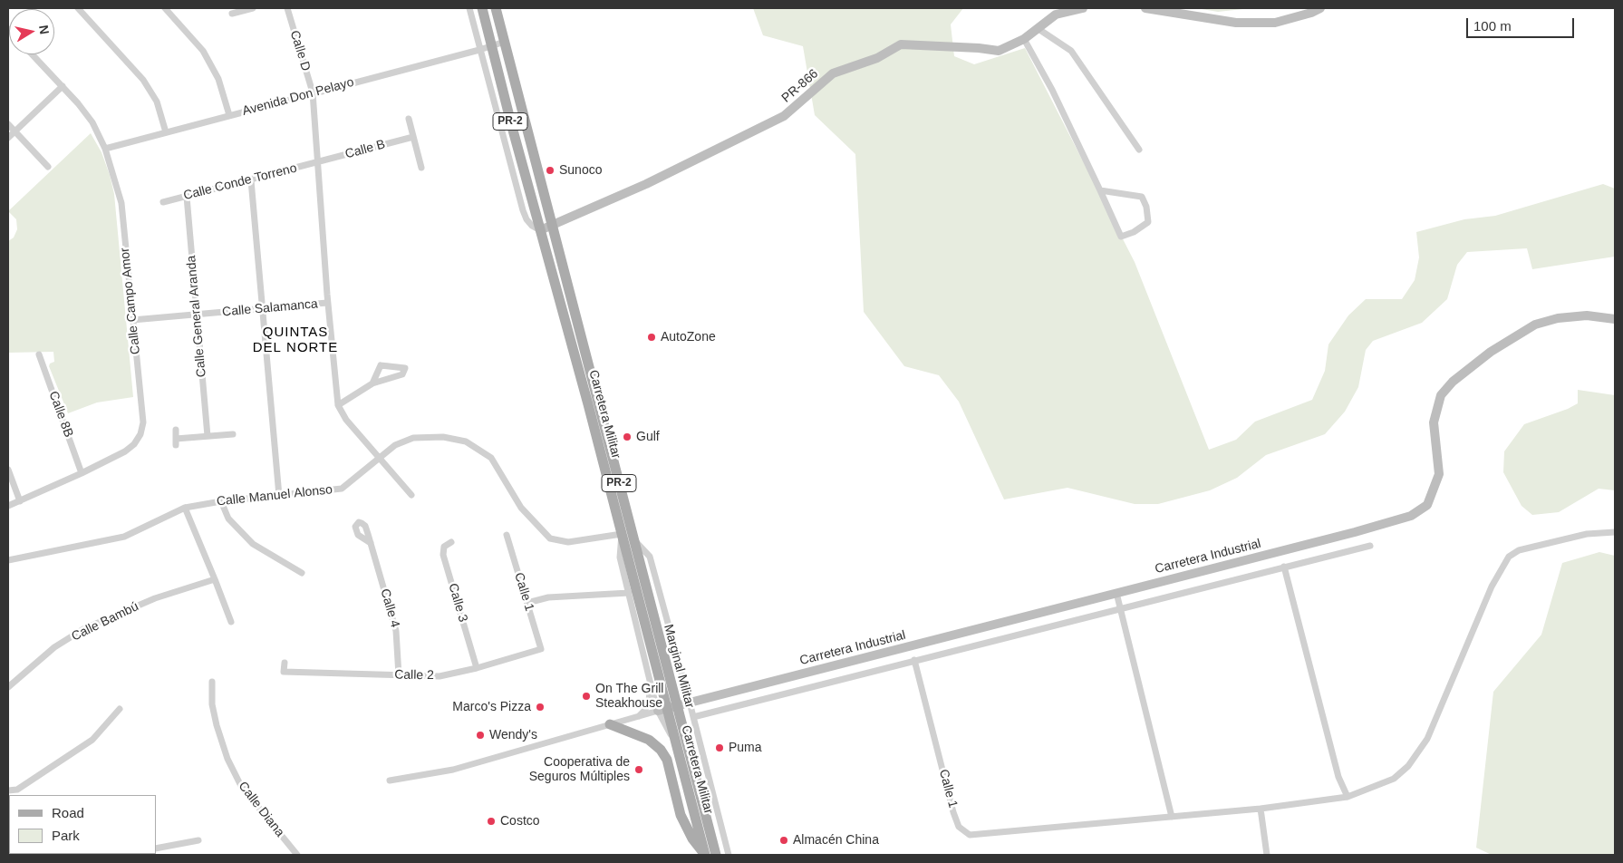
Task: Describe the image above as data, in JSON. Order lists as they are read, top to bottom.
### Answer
{
  "streets": {
    "main road": ["PR-2", "Carretera Militar"],
    "street": [
      "Calle D",
      "PR-866",
      "Avenida Don Pelayo",
      "Calle B",
      "Calle Conde Torreno",
      "Calle Campo Amor",
      "Calle Salamanca",
      "Calle General Aranda",
      "Calle 8B",
      "Calle Manuel Alonso",
      "Carretera Industrial",
      "Calle 1",
      "Calle 3",
      "Calle 4",
      "Calle Bambú",
      "Marginal Militar",
      "Calle 2",
      "Calle Diana"
    ]
  },
  "crossings": [
    ["Calle D", "Avenida Don Pelayo"],
    ["Calle D", "Calle B"],
    ["Calle D", "Calle Conde Torreno"],
    ["Calle D", "Calle Salamanca"],
    ["PR-866", "Carretera Militar"],
    ["Avenida Don Pelayo", "Calle Campo Amor"],
    ["Avenida Don Pelayo", "Carretera Militar"],
    ["Calle B", "Calle Conde Torreno"],
    ["Calle Conde Torreno", "Calle General Aranda"],
    ["Calle Campo Amor", "Calle Salamanca"],
    ["Calle Campo Amor", "Calle 8B"],
    ["Calle Salamanca", "Calle General Aranda"],
    ["Carretera Militar", "Calle Manuel Alonso"],
    ["Carretera Militar", "Carretera Industrial"],
    ["Carretera Militar", "Marginal Militar"],
    ["Carretera Industrial", "Marginal Militar"],
    ["Calle 1", "Calle 2"],
    ["Calle 3", "Calle 2"],
    ["Calle 4", "Calle 2"]
  ],
  "districts": ["QUINTAS DEL NORTE"],
  "places": [
    "Sunoco",
    "AutoZone",
    "Gulf",
    "On The Grill Steakhouse",
    "Marco's Pizza",
    "Wendy's",
    "Puma",
    "Cooperativa de Seguros Múltiples",
    "Costco",
    "Almacén China"
  ],
  "legend": ["Road", "Park"],
  "scale_bar": "100 m",
  "north": "right"
}
